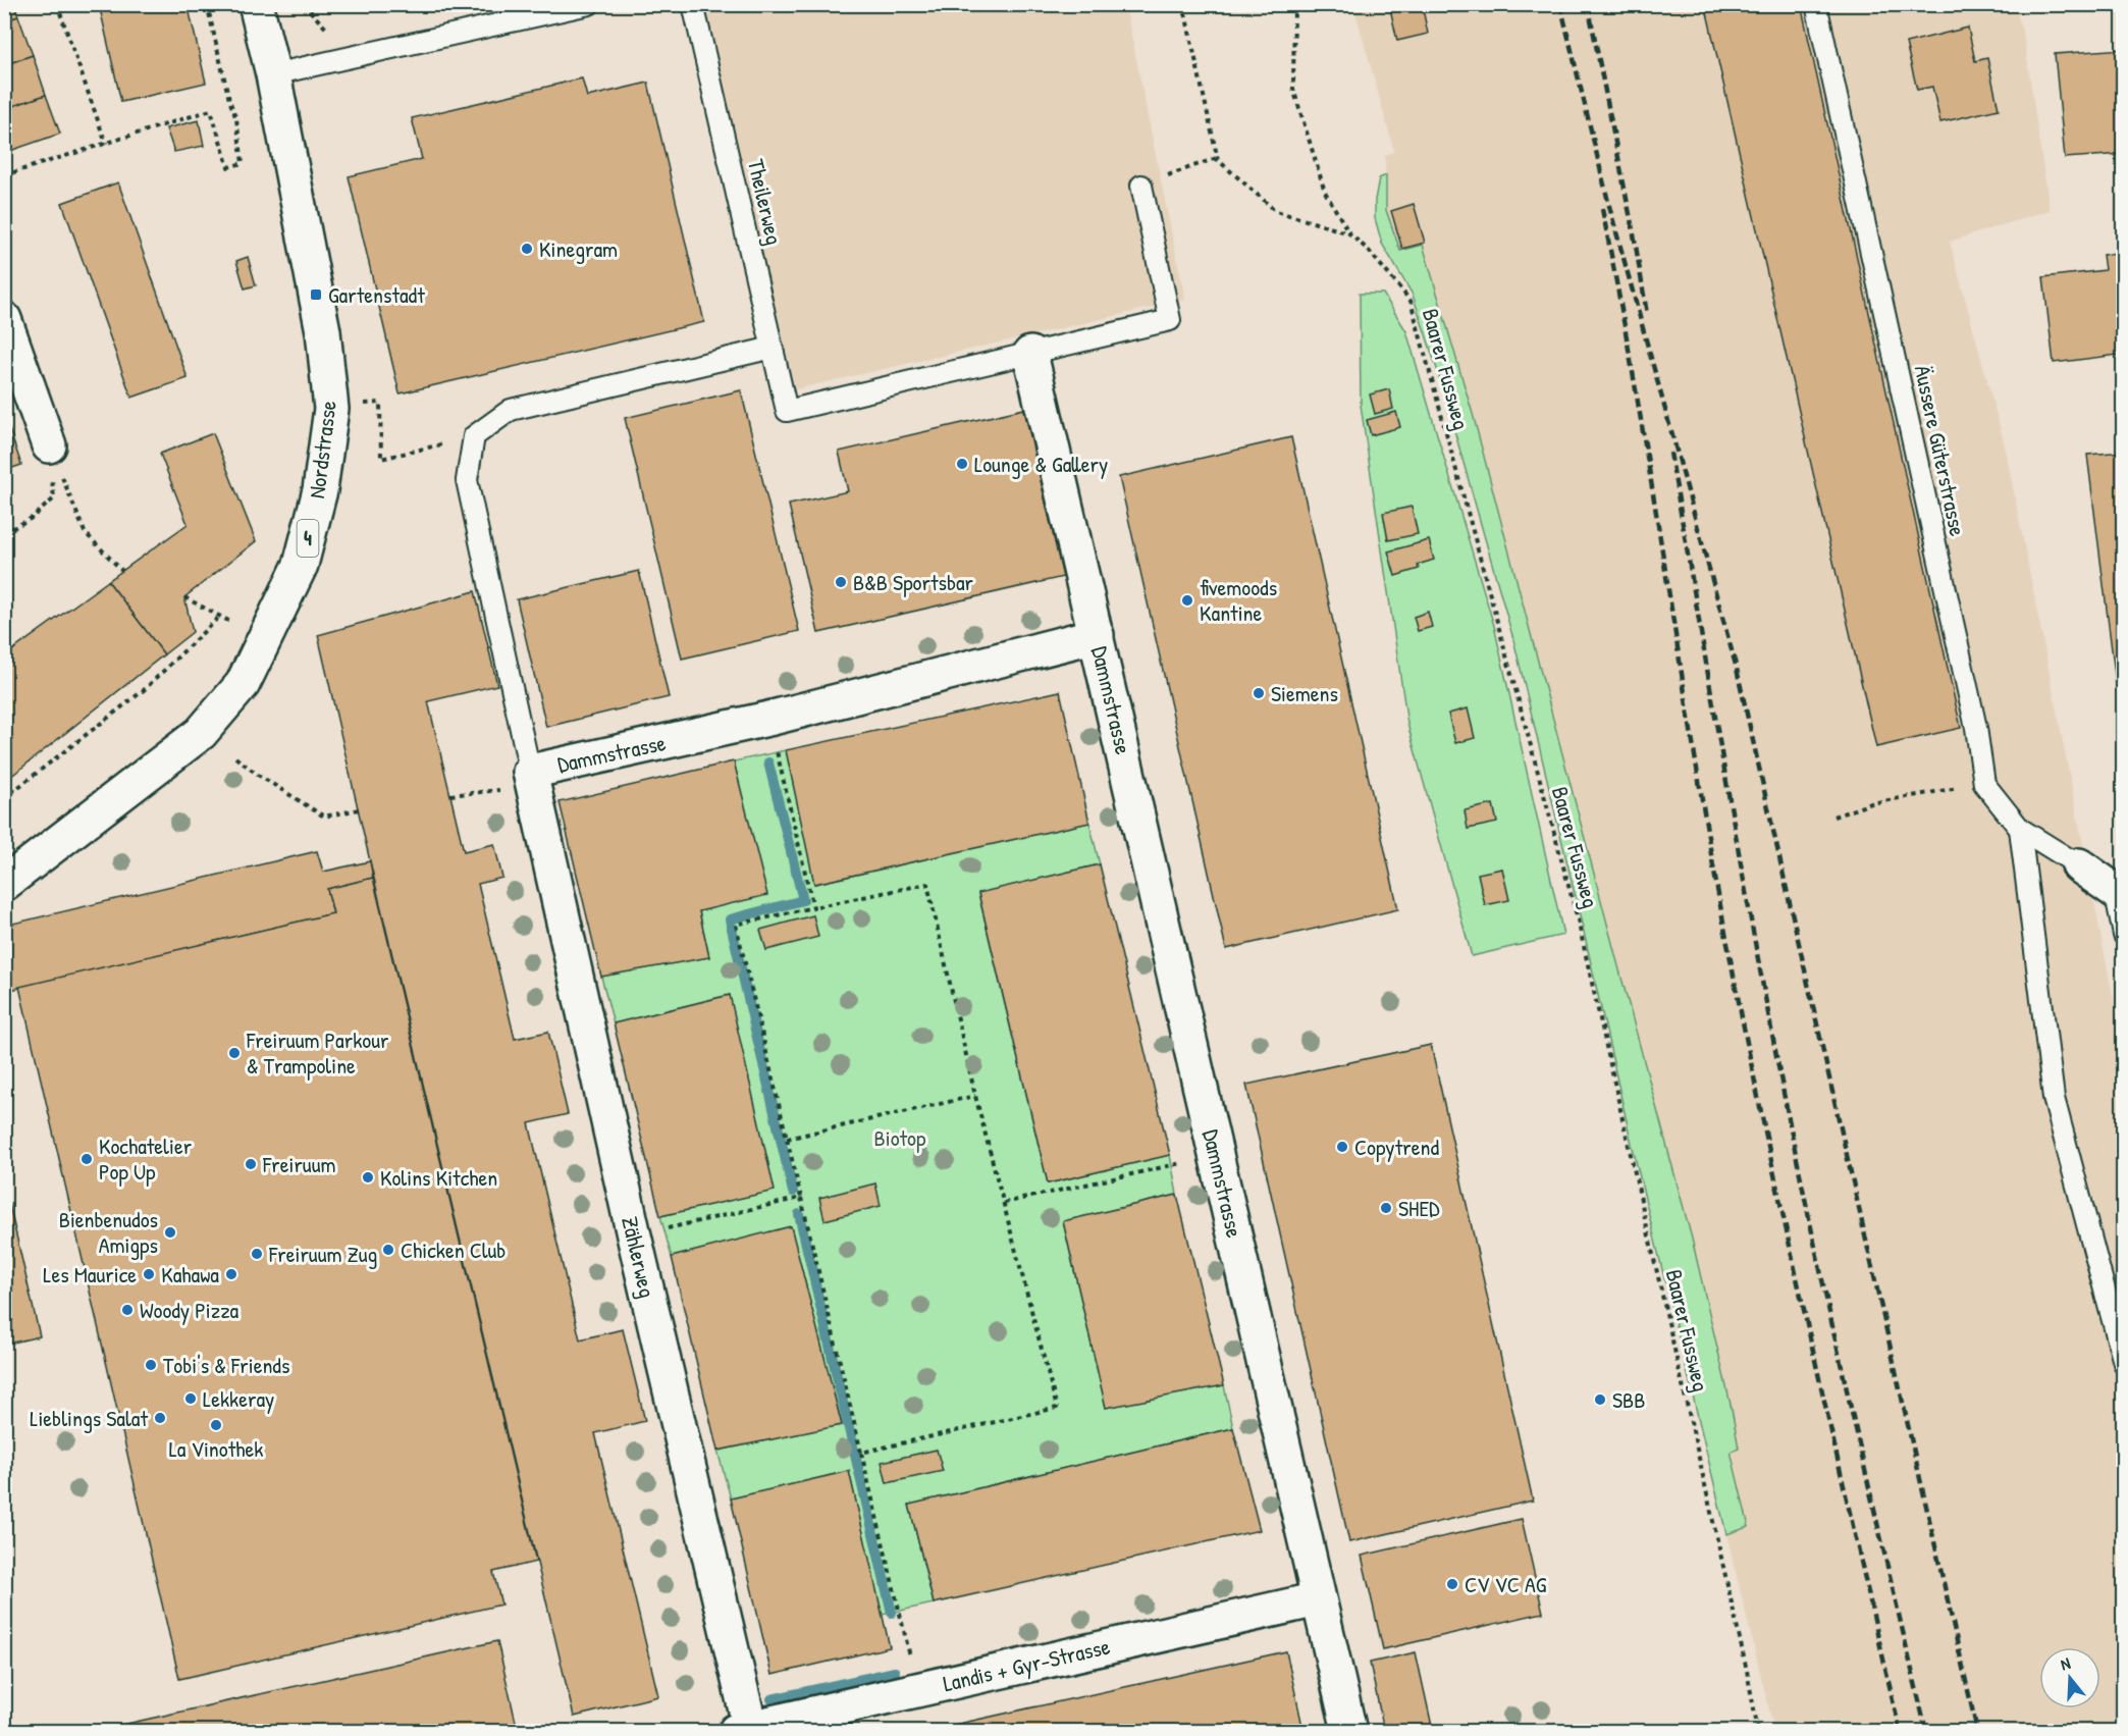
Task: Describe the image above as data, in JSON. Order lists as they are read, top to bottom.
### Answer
{
  "streets": {
    "street": [
      "Nordstrasse",
      "4",
      "Dammstrasse",
      "Zählerweg",
      "Landis + Gyr-Strasse"
    ],
    "lane": ["Theilerweg", "Äussere Güterstrasse"],
    "path": ["Baarer Fussweg"]
  },
  "crossings": [
    ["Theilerweg", "Dammstrasse"],
    ["Dammstrasse", "Zählerweg"],
    ["Dammstrasse", "Landis + Gyr-Strasse"],
    ["Zählerweg", "Landis + Gyr-Strasse"]
  ],
  "parks": ["Biotop"],
  "places": {
    "other": [
      "Kinegram",
      "Lounge & Gallery",
      "B&B Sportsbar",
      "fivemoods Kantine",
      "Siemens",
      "Freiruum Parkour & Trampoline",
      "Copytrend",
      "Kochatelier Pop Up",
      "Freiruum",
      "Kolins Kitchen",
      "SHED",
      "Bienbenudos Amigps",
      "Chicken Club",
      "Freiruum Zug",
      "Les Maurice",
      "Kahawa",
      "Woody Pizza",
      "Tobi's & Friends",
      "Lekkeray",
      "SBB",
      "Lieblings Salat",
      "La Vinothek",
      "CV VC AG"
    ],
    "transit": ["Gartenstadt"]
  },
  "north": "top"
}
